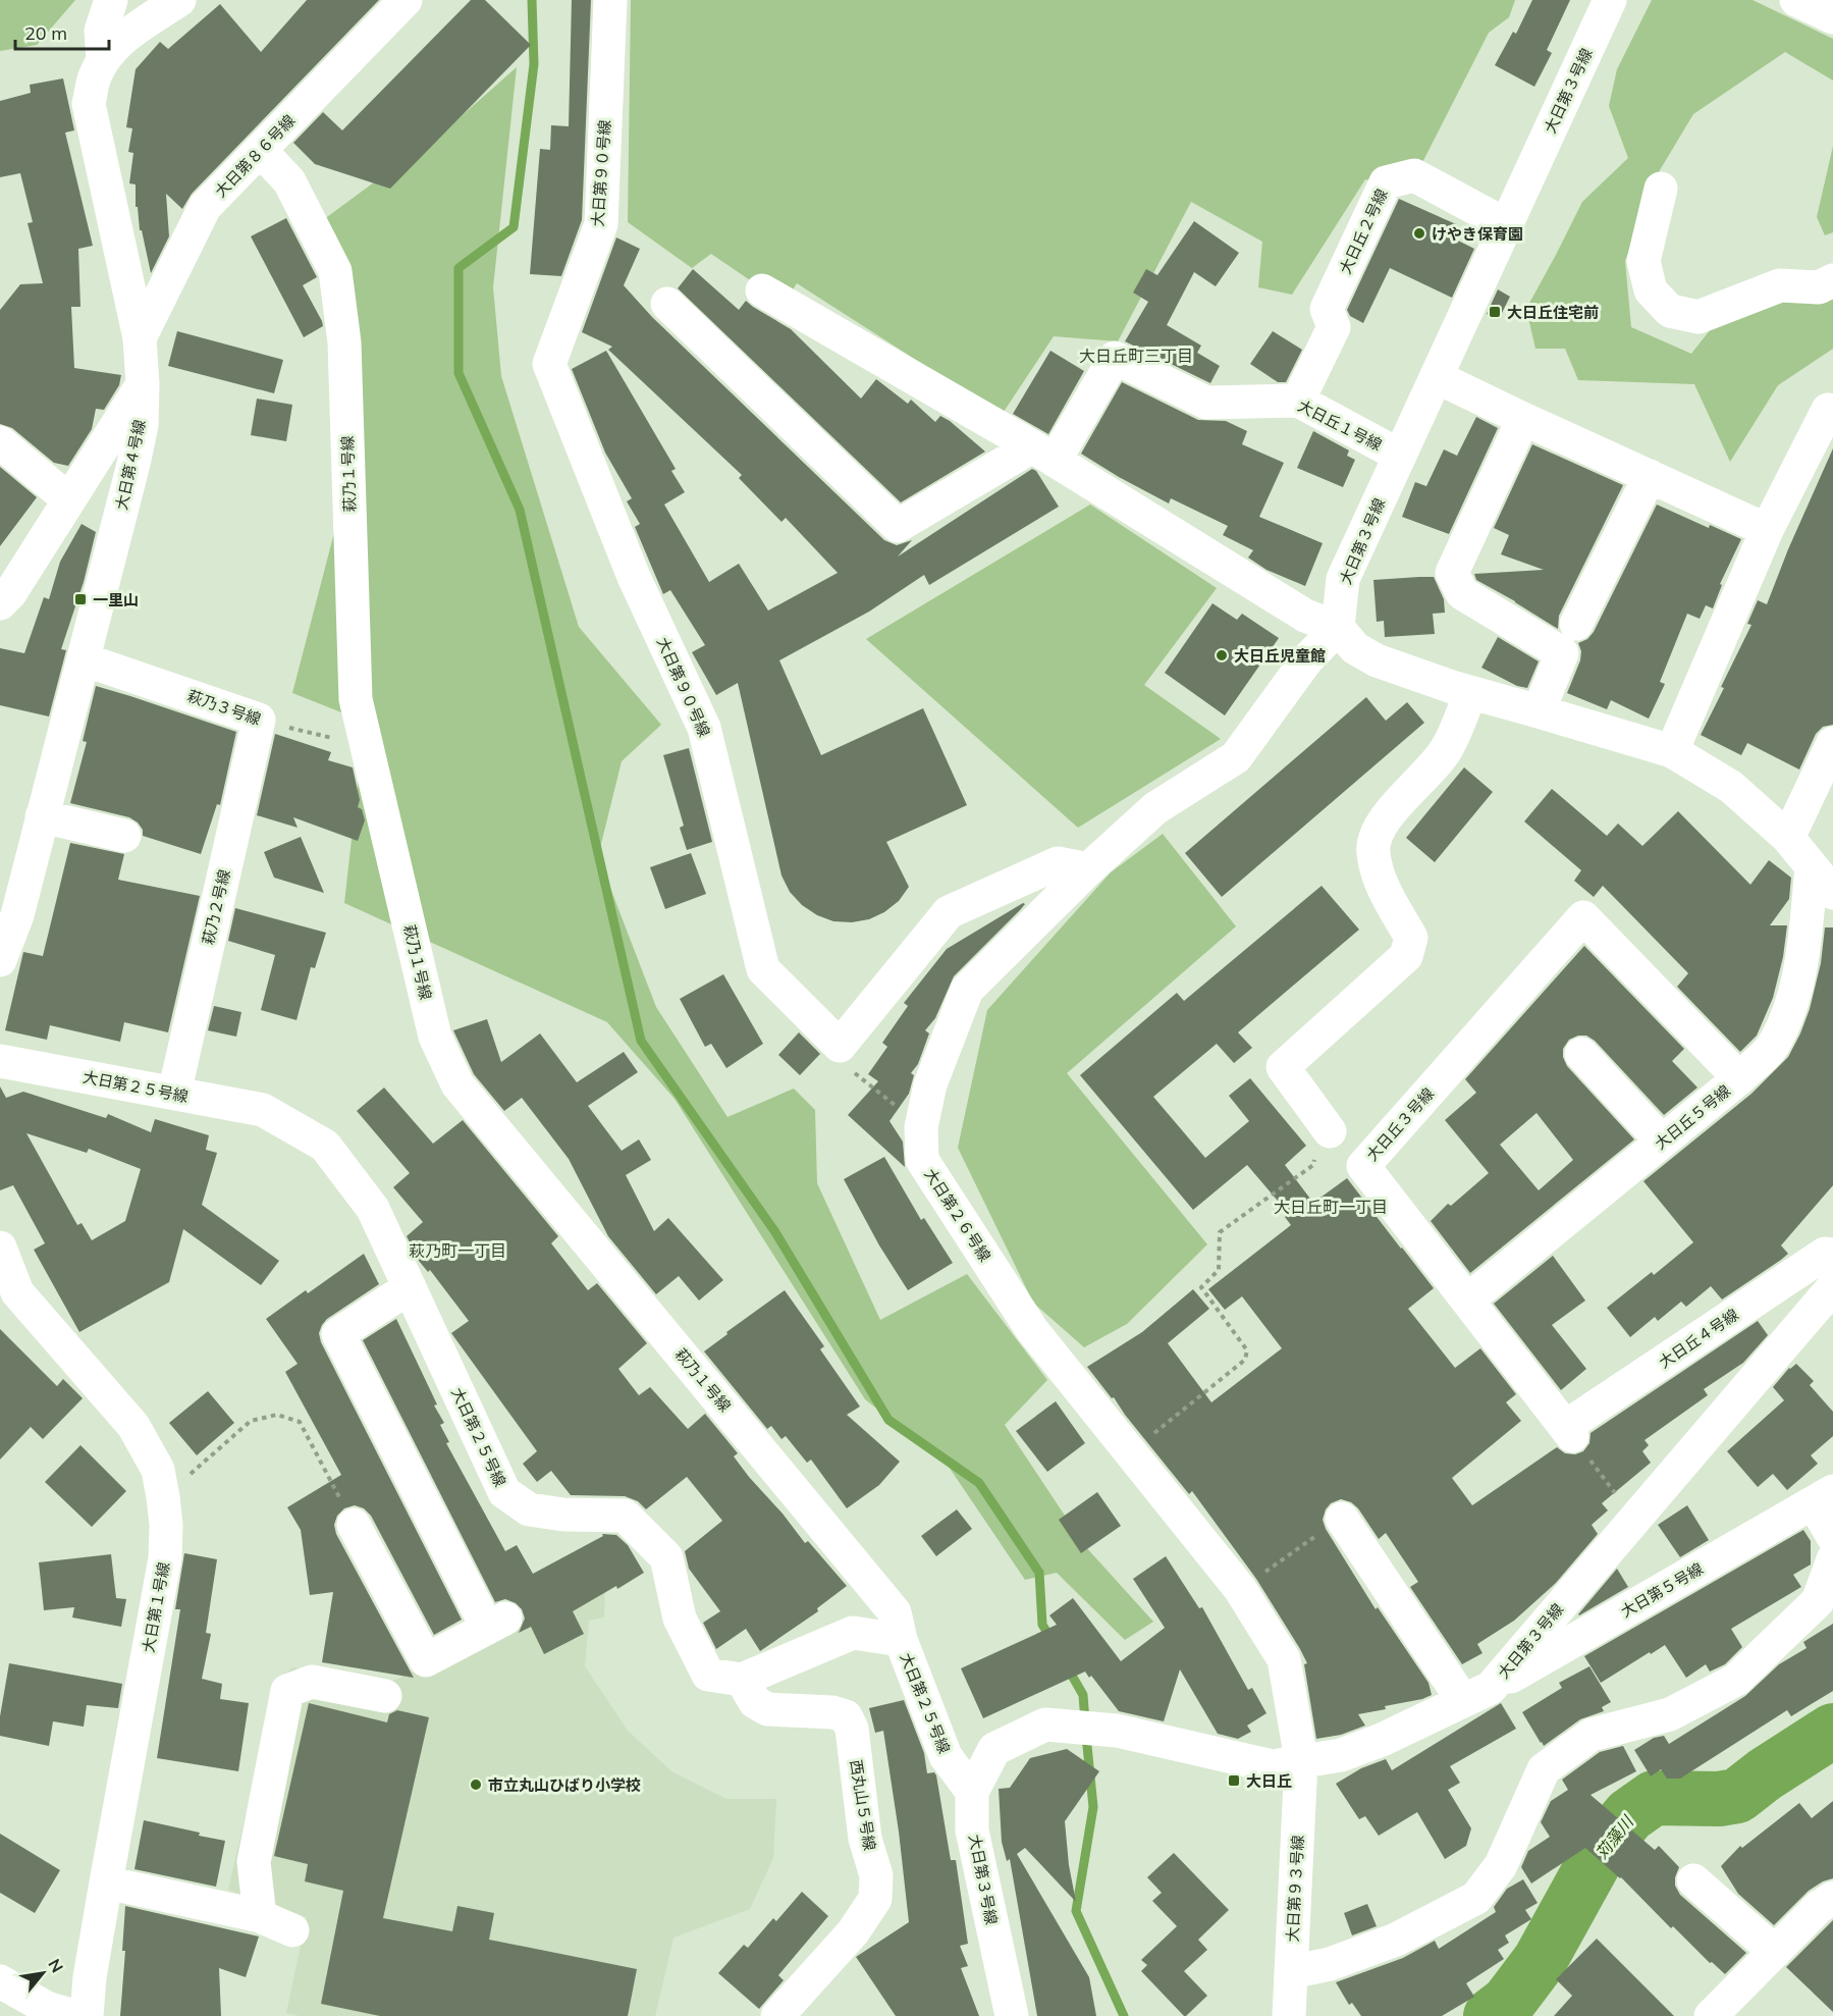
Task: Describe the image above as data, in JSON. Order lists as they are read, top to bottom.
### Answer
{
  "streets": {
    "street": [
      "大日第３号線",
      "大日第８６号線",
      "大日第９０号線",
      "大日丘２号線",
      "大日丘１号線",
      "大日第４号線",
      "萩乃１号線",
      "萩乃３号線",
      "萩乃２号線",
      "大日第２５号線",
      "大日丘５号線",
      "大日丘３号線",
      "大日第２６号線",
      "大日丘４号線",
      "大日第５号線",
      "大日第１号線",
      "西丸山５号線",
      "大日第９３号線"
    ]
  },
  "crossings": [
    ["大日第３号線", "大日丘２号線"],
    ["大日第３号線", "大日丘１号線"],
    ["大日第３号線", "大日第２５号線"],
    ["大日第３号線", "大日第２６号線"],
    ["大日第３号線", "大日第５号線"],
    ["大日第３号線", "大日第９３号線"],
    ["大日第８６号線", "大日第４号線"],
    ["大日第８６号線", "萩乃１号線"],
    ["大日第９０号線", "大日第２６号線"],
    ["大日丘２号線", "大日丘１号線"],
    ["大日第４号線", "萩乃３号線"],
    ["萩乃１号線", "萩乃３号線"],
    ["萩乃１号線", "大日第２５号線"],
    ["萩乃３号線", "萩乃２号線"],
    ["萩乃２号線", "大日第２５号線"],
    ["大日第２５号線", "西丸山５号線"],
    ["大日丘５号線", "大日丘３号線"],
    ["大日丘３号線", "大日丘４号線"],
    ["大日第２６号線", "大日第９３号線"]
  ],
  "districts": ["大日丘町三丁目", "大日丘町一丁目", "萩乃町一丁目"],
  "water": ["苅藻川"],
  "places": {
    "other": ["けやき保育園", "大日丘児童館", "市立丸山ひばり小学校"],
    "transit": ["大日丘住宅前", "一里山", "大日丘"]
  },
  "scale_bar": "20 m",
  "north": "top right"
}
